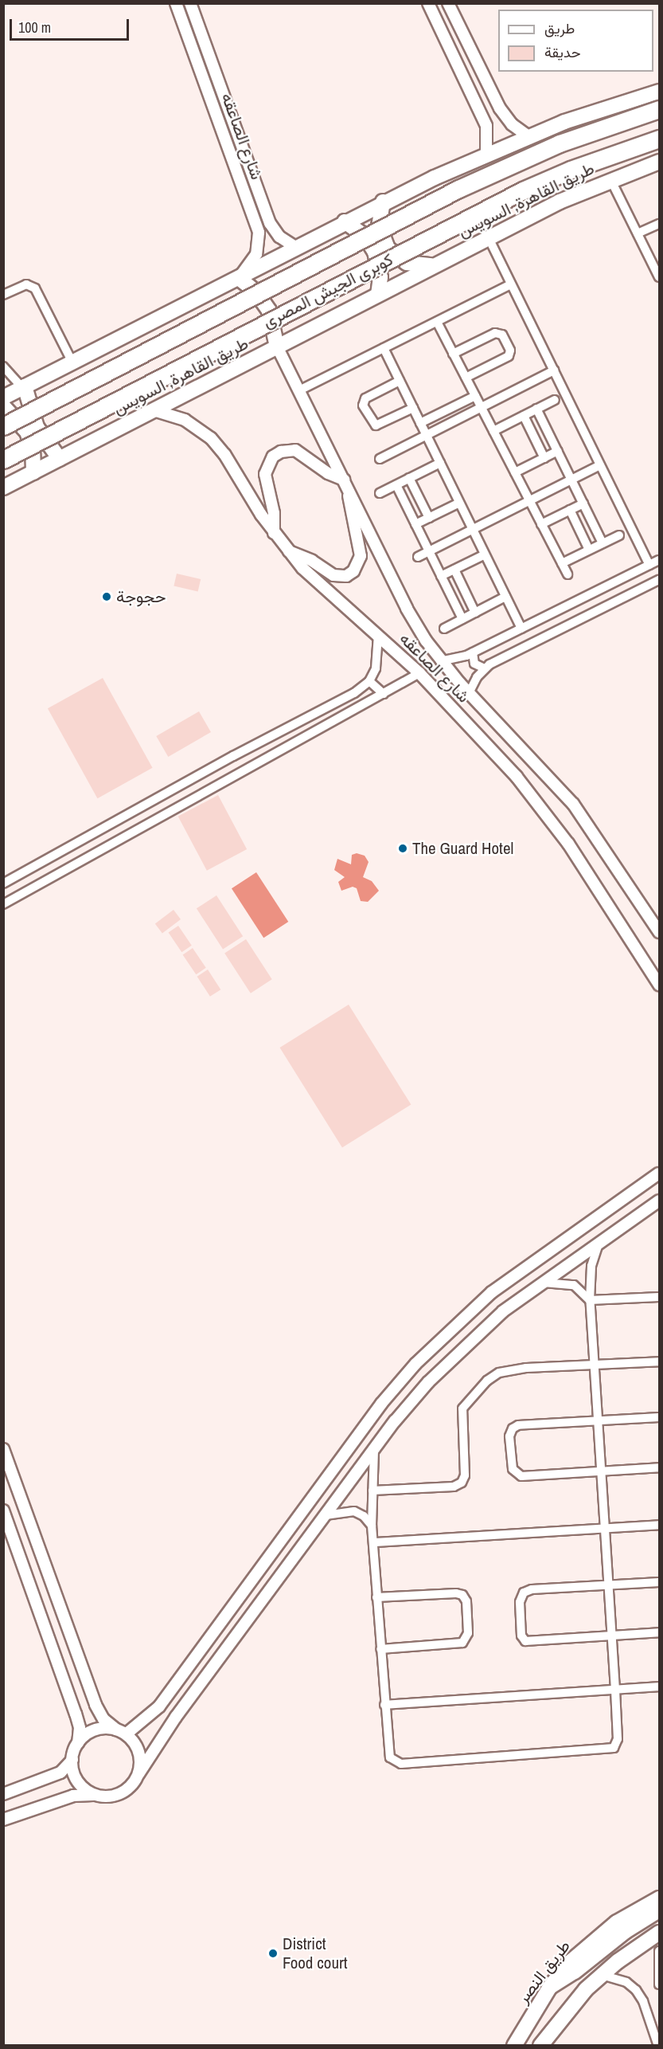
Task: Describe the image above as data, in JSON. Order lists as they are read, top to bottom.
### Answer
{
  "streets": {
    "highway": ["كوبرى الجيش المصرى"],
    "main road": ["طريق القاهرة, السويس", "طريق النصر"],
    "street": ["شارع الصاعقه"]
  },
  "crossings": [
    ["شارع الصاعقه", "طريق القاهرة, السويس"]
  ],
  "places": ["حجوجة", "The Guard Hotel", "District Food court"],
  "legend": ["طريق", "حديقة"],
  "scale_bar": "100 m"
}
